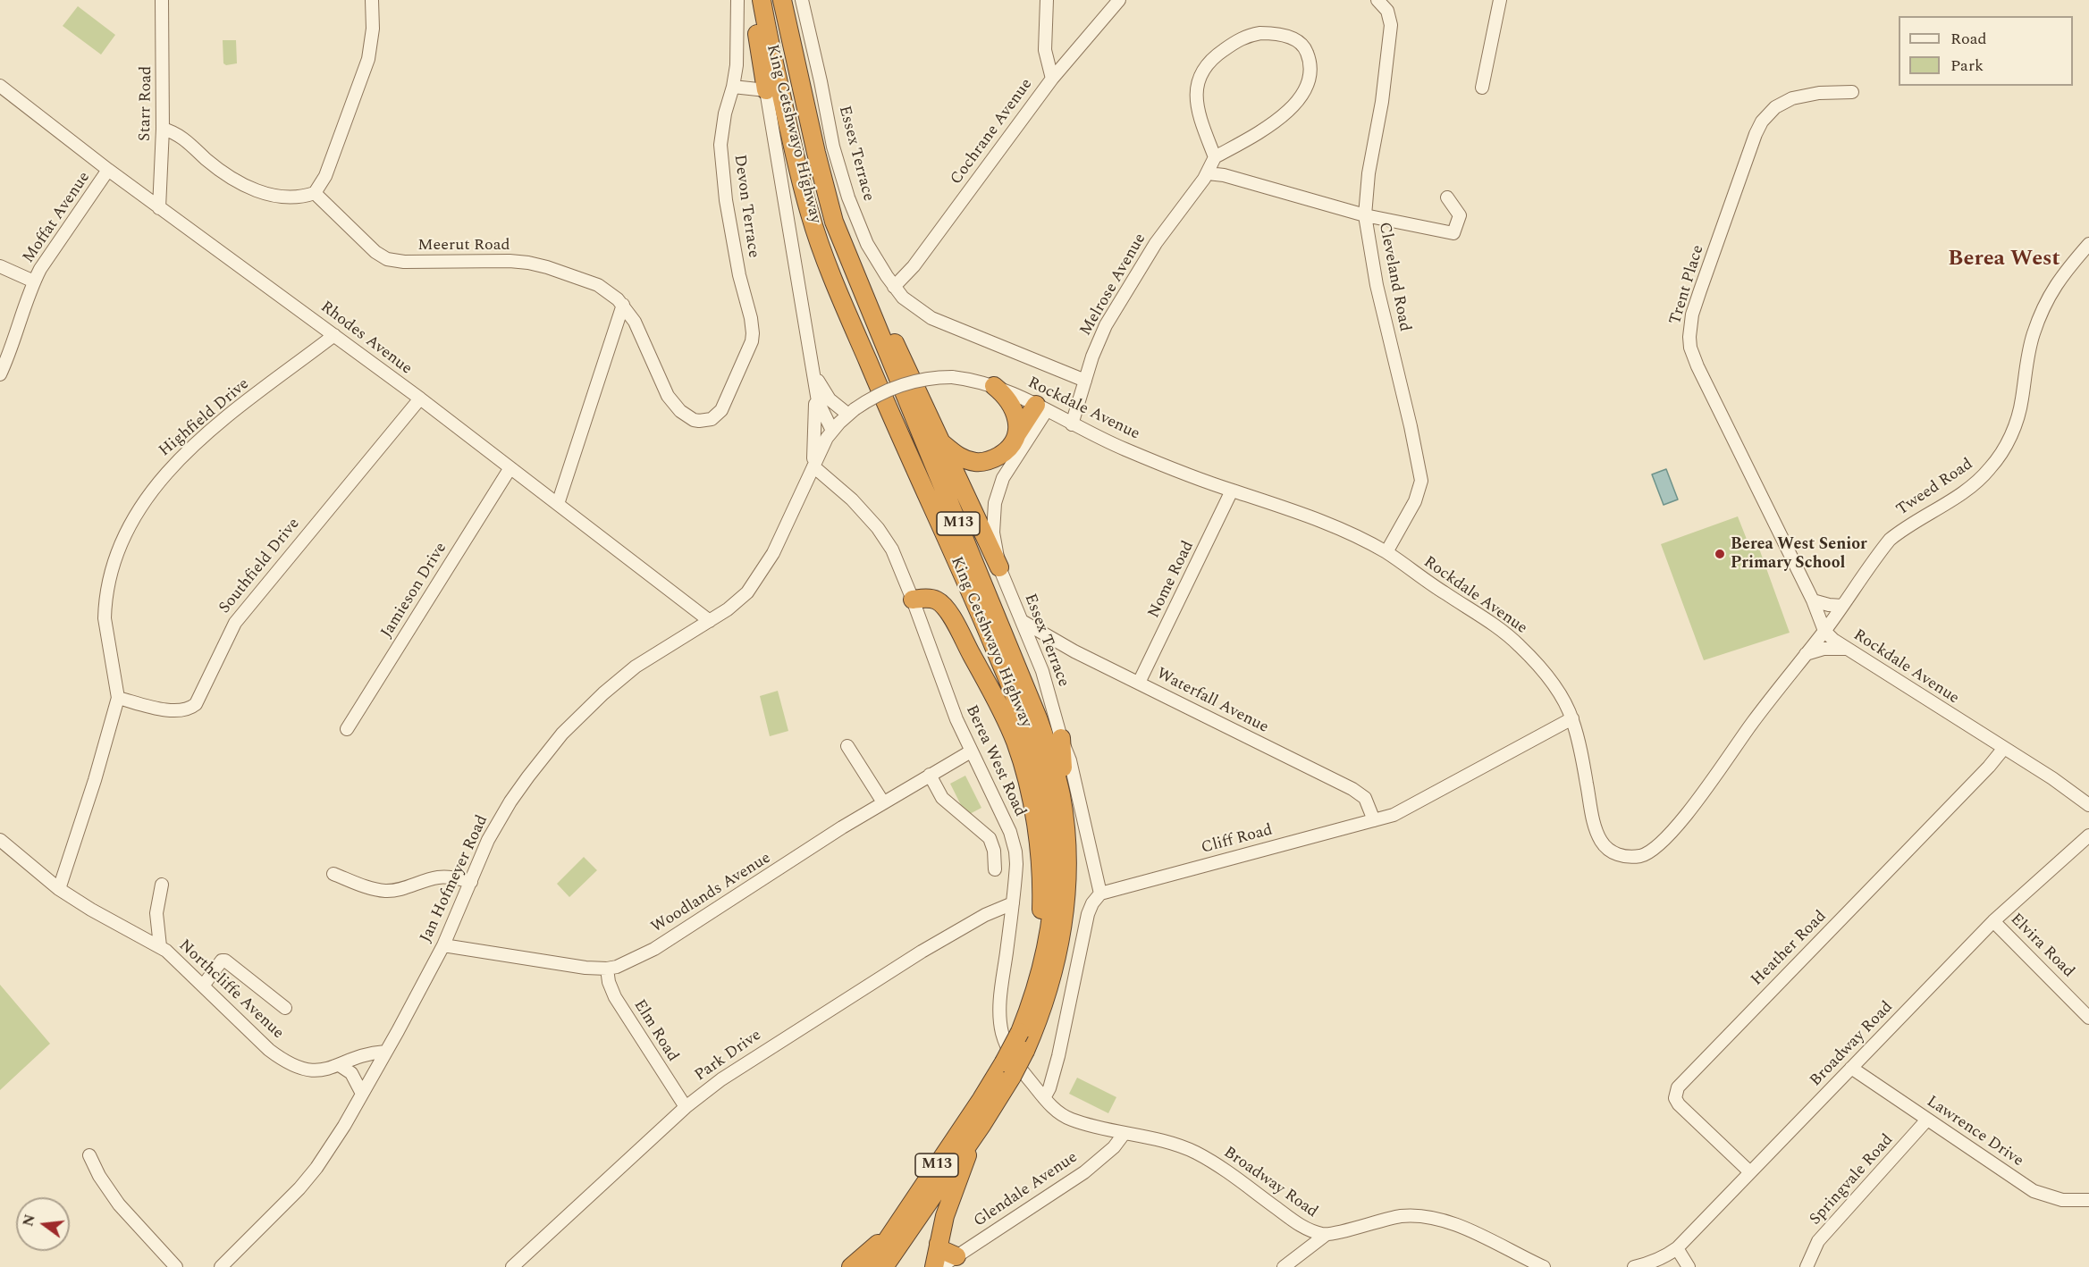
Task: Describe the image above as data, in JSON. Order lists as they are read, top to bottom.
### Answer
{
  "streets": {
    "highway": ["King Cetshwayo Highway", "M13"],
    "street": [
      "Starr Road",
      "Cochrane Avenue",
      "Essex Terrace",
      "Devon Terrace",
      "Moffat Avenue",
      "Meerut Road",
      "Cleveland Road",
      "Melrose Avenue",
      "Trent Place",
      "Rhodes Avenue",
      "Rockdale Avenue",
      "Highfield Drive",
      "Tweed Road",
      "Southfield Drive",
      "Nome Road",
      "Jamieson Drive",
      "Waterfall Avenue",
      "Berea West Road",
      "Cliff Road",
      "Jan Hofmeyer Road",
      "Woodlands Avenue",
      "Elvira Road",
      "Heather Road",
      "Northcliffe Avenue",
      "Elm Road",
      "Broadway Road",
      "Park Drive",
      "Lawrence Drive",
      "Springvale Road",
      "Glendale Avenue"
    ]
  },
  "crossings": [
    ["Starr Road", "Rhodes Avenue"],
    ["Cochrane Avenue", "Essex Terrace"],
    ["Essex Terrace", "Melrose Avenue"],
    ["Essex Terrace", "Rockdale Avenue"],
    ["Essex Terrace", "Waterfall Avenue"],
    ["Essex Terrace", "Cliff Road"],
    ["Devon Terrace", "Meerut Road"],
    ["Moffat Avenue", "Rhodes Avenue"],
    ["Cleveland Road", "Rockdale Avenue"],
    ["Melrose Avenue", "Rockdale Avenue"],
    ["Trent Place", "Rockdale Avenue"],
    ["Trent Place", "Tweed Road"],
    ["Rhodes Avenue", "Highfield Drive"],
    ["Rhodes Avenue", "Southfield Drive"],
    ["Rhodes Avenue", "Jamieson Drive"],
    ["Rhodes Avenue", "Jan Hofmeyer Road"],
    ["Rockdale Avenue", "Tweed Road"],
    ["Rockdale Avenue", "Nome Road"],
    ["Rockdale Avenue", "Berea West Road"],
    ["Rockdale Avenue", "Cliff Road"],
    ["Rockdale Avenue", "Jan Hofmeyer Road"],
    ["Rockdale Avenue", "Heather Road"],
    ["Highfield Drive", "Southfield Drive"],
    ["Highfield Drive", "Northcliffe Avenue"],
    ["Nome Road", "Waterfall Avenue"],
    ["Waterfall Avenue", "Cliff Road"],
    ["Berea West Road", "Jan Hofmeyer Road"],
    ["Berea West Road", "Woodlands Avenue"],
    ["Berea West Road", "Broadway Road"],
    ["Berea West Road", "Park Drive"],
    ["Jan Hofmeyer Road", "Woodlands Avenue"],
    ["Jan Hofmeyer Road", "Northcliffe Avenue"],
    ["Woodlands Avenue", "Elm Road"],
    ["Elvira Road", "Broadway Road"],
    ["Heather Road", "Broadway Road"],
    ["Elm Road", "Park Drive"],
    ["Broadway Road", "Lawrence Drive"],
    ["Broadway Road", "Glendale Avenue"],
    ["Lawrence Drive", "Springvale Road"]
  ],
  "districts": ["Berea West"],
  "places": ["Berea West Senior Primary School"],
  "legend": ["Road", "Park"],
  "north": "left"
}
